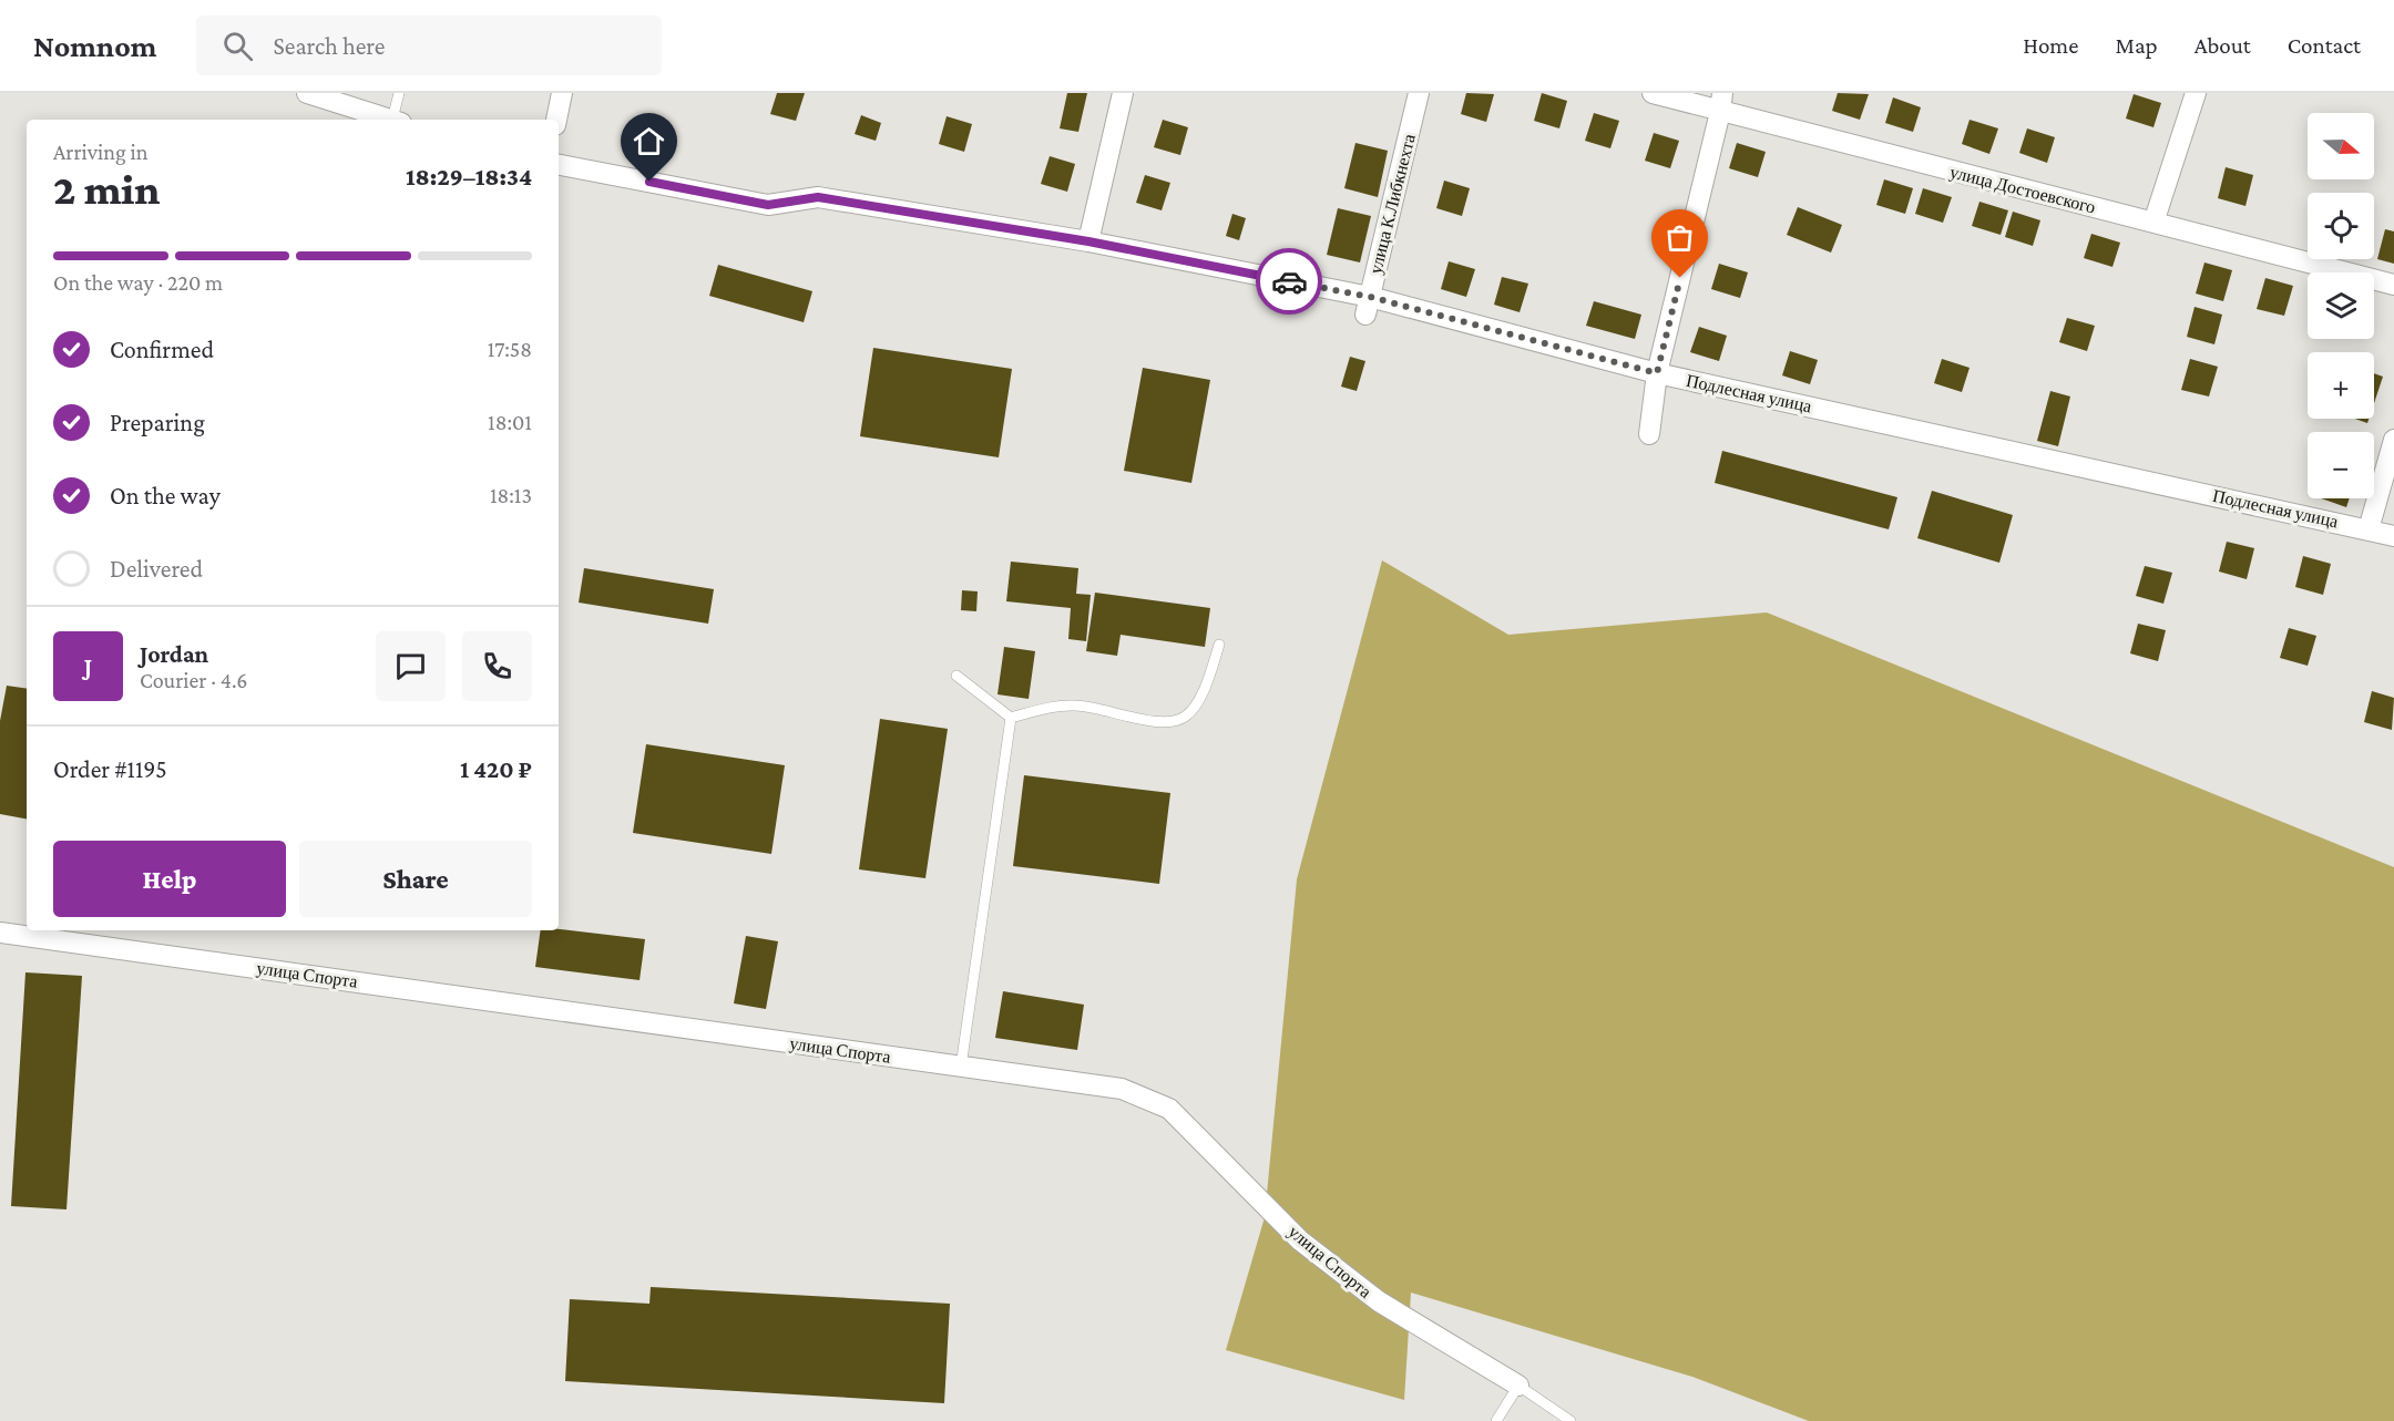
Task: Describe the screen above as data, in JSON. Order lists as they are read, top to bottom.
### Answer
{
  "streets": {
    "street": [
      "улица Достоевского",
      "улица К.Либкнехта",
      "Подлесная улица",
      "улица Спорта"
    ]
  },
  "crossings": [
    ["улица К.Либкнехта", "Подлесная улица"]
  ],
  "north": "right",
  "page": {
    "header": "Nomnom",
    "search": "Search here",
    "nav": [
      "Home",
      "Map",
      "About",
      "Contact"
    ],
    "map_buttons": ["+", "−"],
    "heading": ["2 min", "Arriving in", "18:29–18:34"],
    "panel": [
      "Jordan",
      "Courier · 4.6",
      "Order #1195",
      "1 420 ₽"
    ],
    "bar": "On the way · 220 m",
    "list": [
      ["Confirmed", "17:58"],
      ["Preparing", "18:01"],
      ["On the way", "18:13"],
      "Delivered"
    ],
    "round": "J",
    "buttons": ["Help", "Share"]
  }
}
